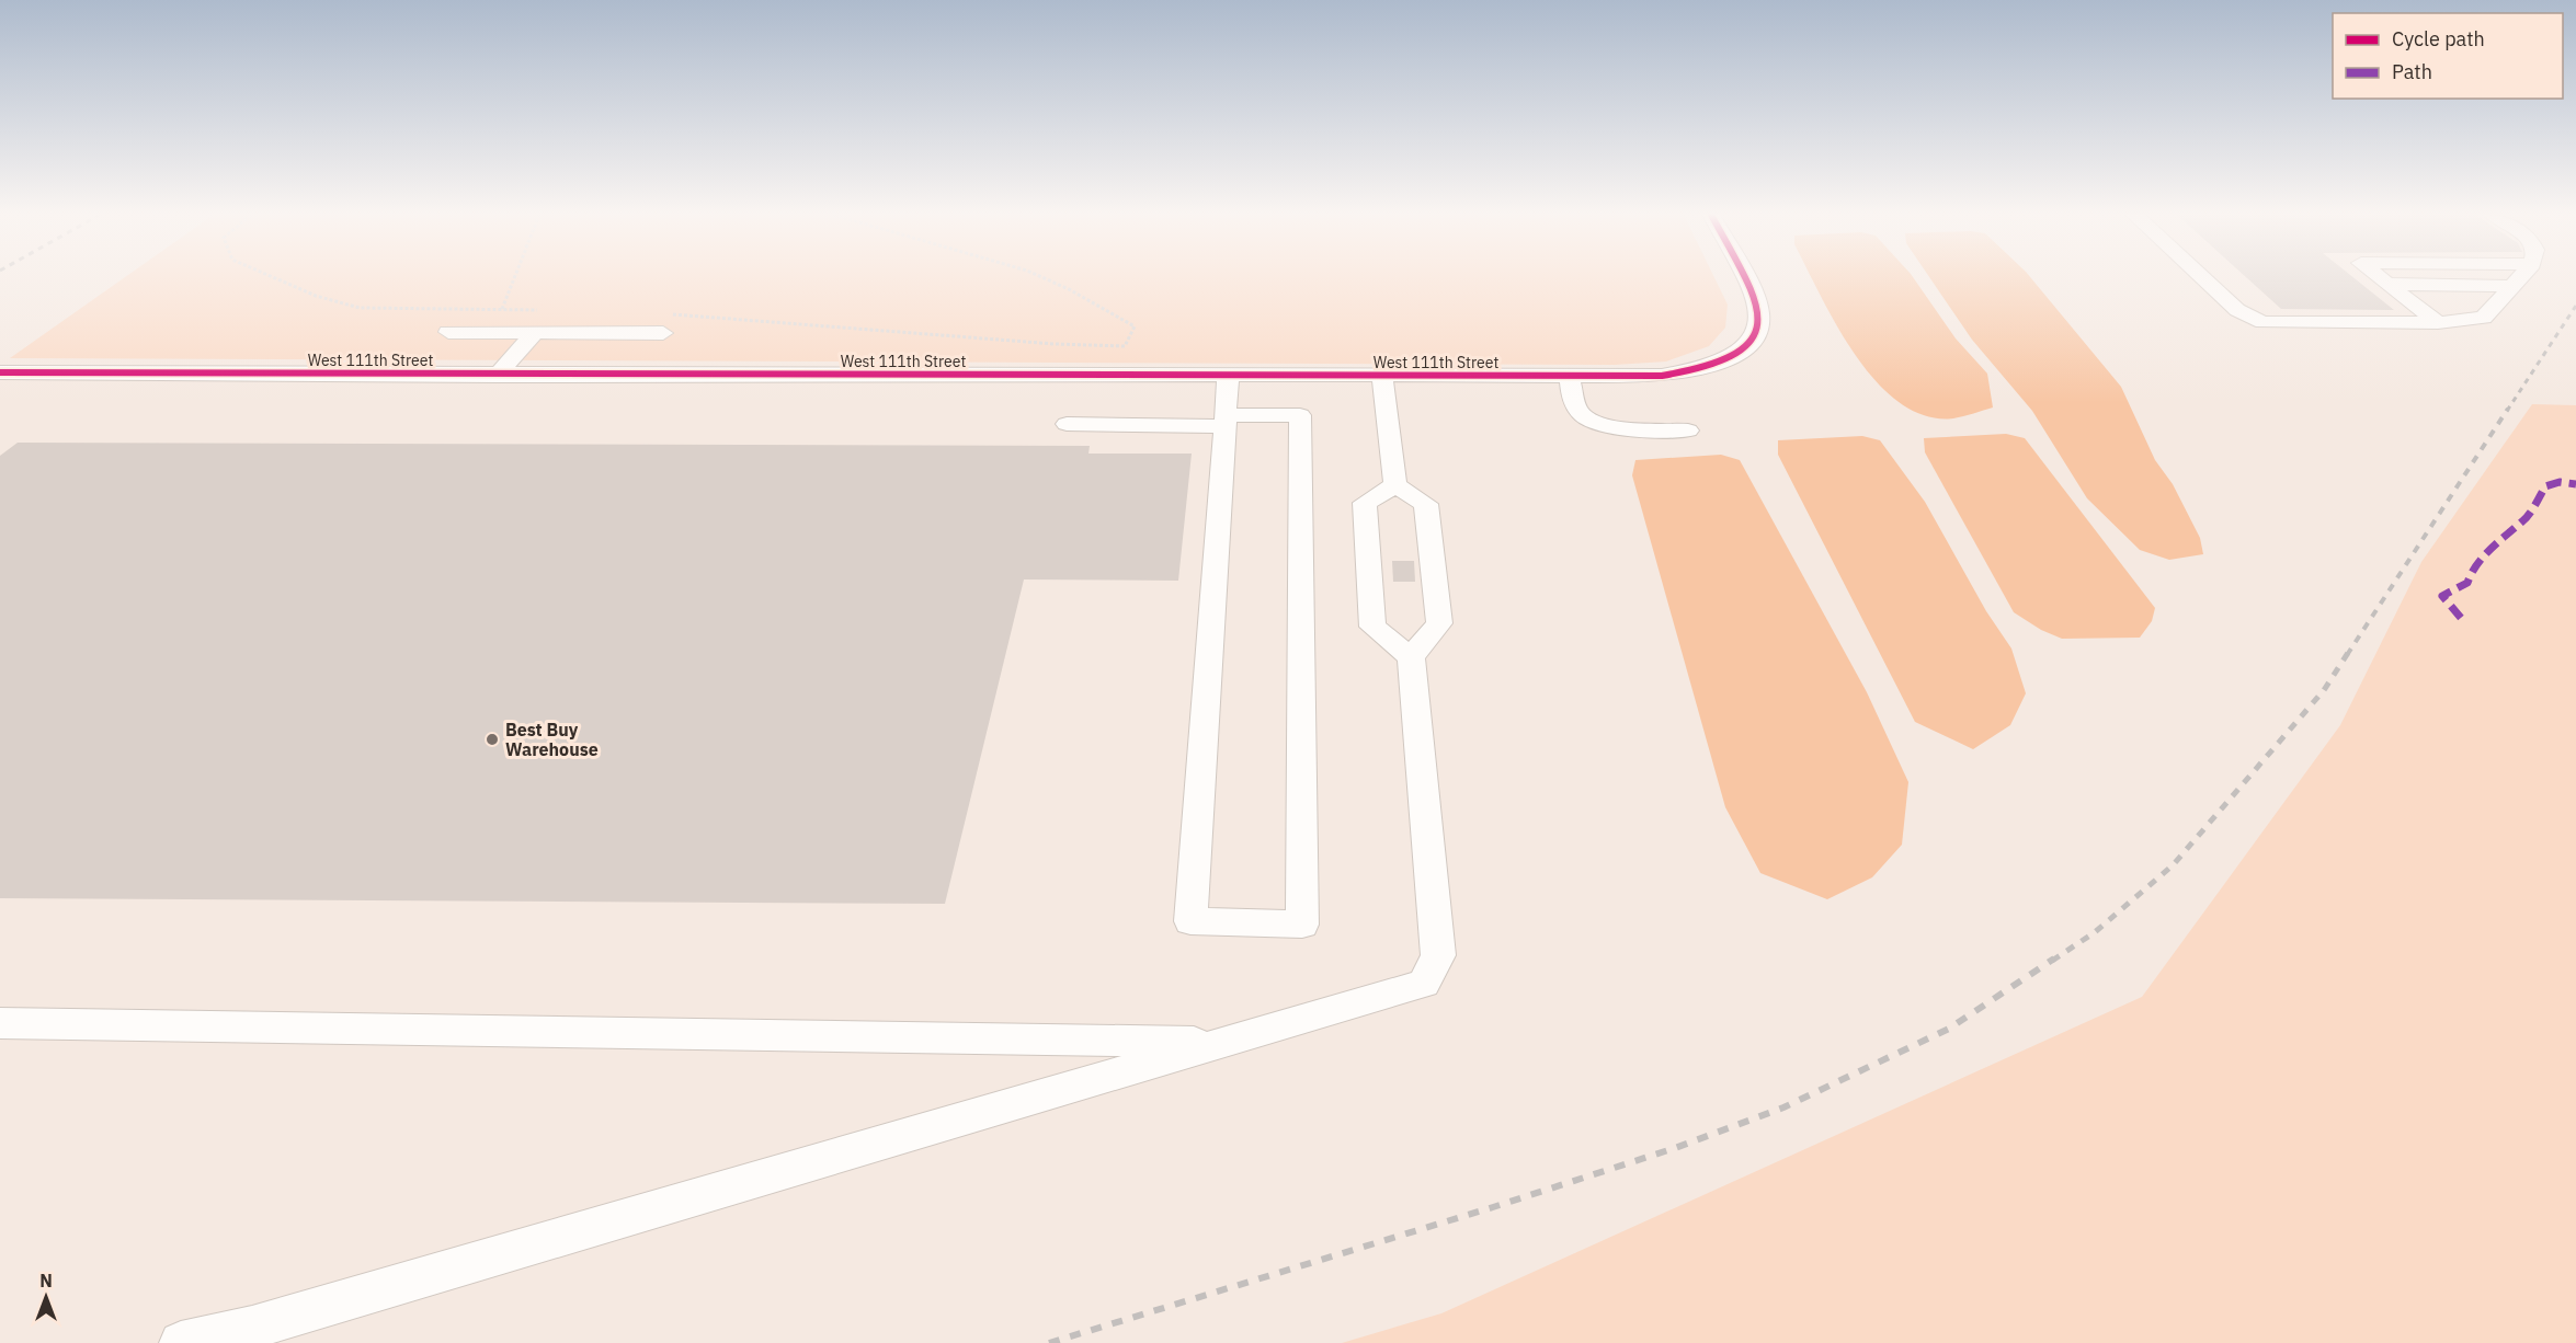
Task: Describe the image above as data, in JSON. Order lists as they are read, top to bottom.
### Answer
{
  "streets": {
    "street": ["West 111th Street"]
  },
  "places": ["Best Buy Warehouse"],
  "legend": ["Cycle path", "Path"],
  "north": "top"
}
